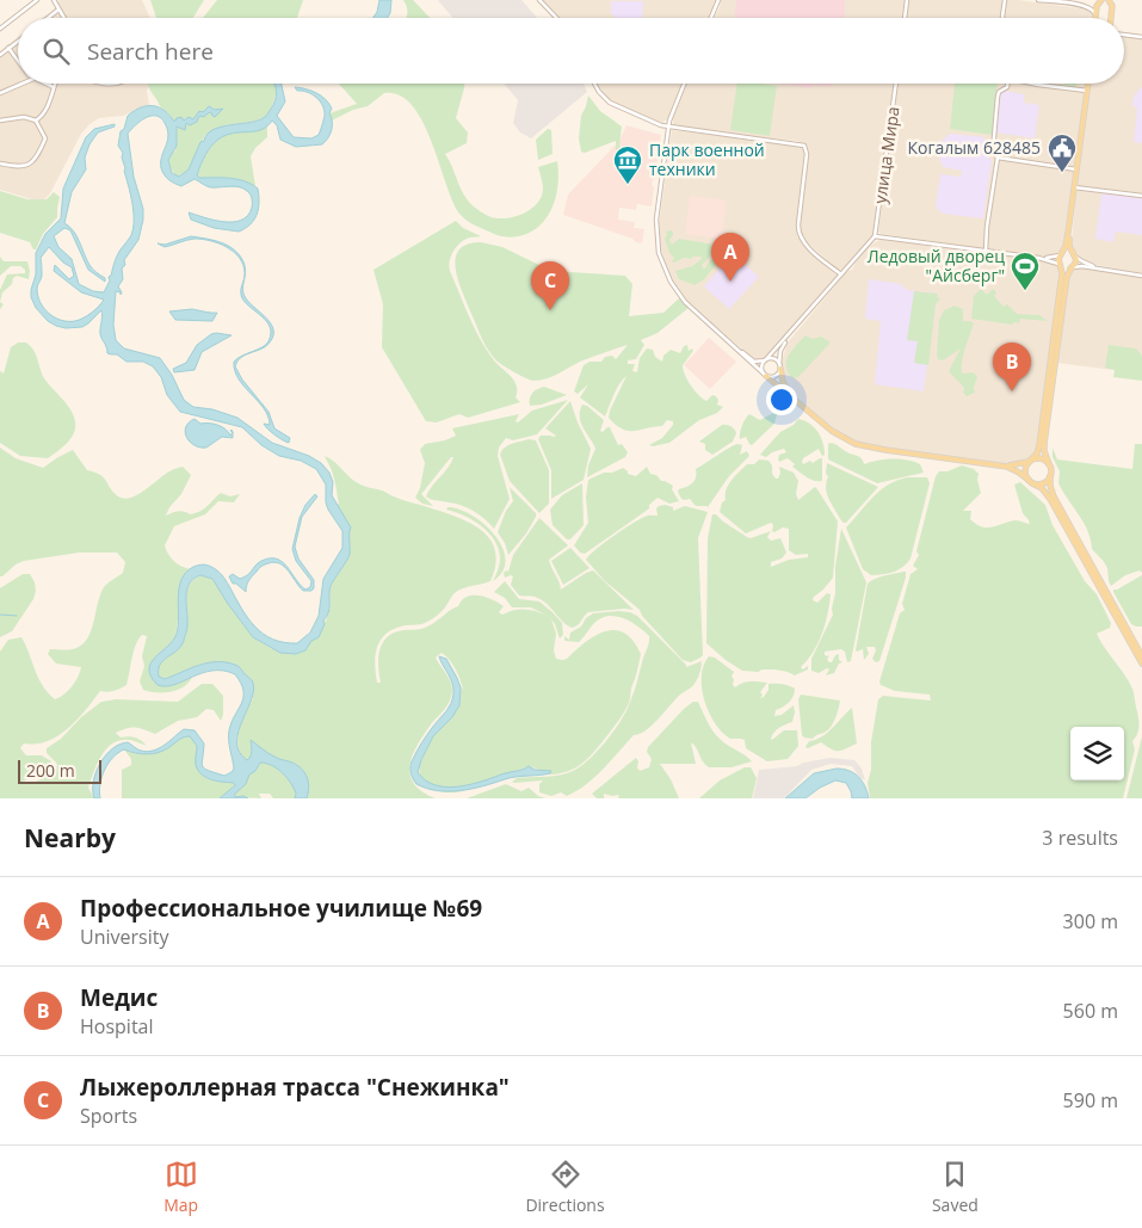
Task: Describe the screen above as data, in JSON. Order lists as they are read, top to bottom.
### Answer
{
  "streets": {
    "street": ["улица Мира"]
  },
  "places": {
    "public building": ["Когалым 628485"],
    "museum": ["Парк военной техники"],
    "sports": ["Ледовый дворец \"Айсберг\""]
  },
  "scale_bar": "200 m",
  "page": {
    "search": "Search here",
    "pins": ["A", "C", "B"],
    "scale": "200 m",
    "heading": ["Nearby", "3 results"],
    "list": [
      {
        "mark": "A",
        "name": "Профессиональное училище №69",
        "note": "University",
        "value": "300 m"
      },
      {
        "mark": "B",
        "name": "Медис",
        "note": "Hospital",
        "value": "560 m"
      },
      {
        "mark": "C",
        "name": "Лыжероллерная трасса \"Снежинка\"",
        "note": "Sports",
        "value": "590 m"
      }
    ],
    "nav": ["Map", "Directions", "Saved"]
  }
}
